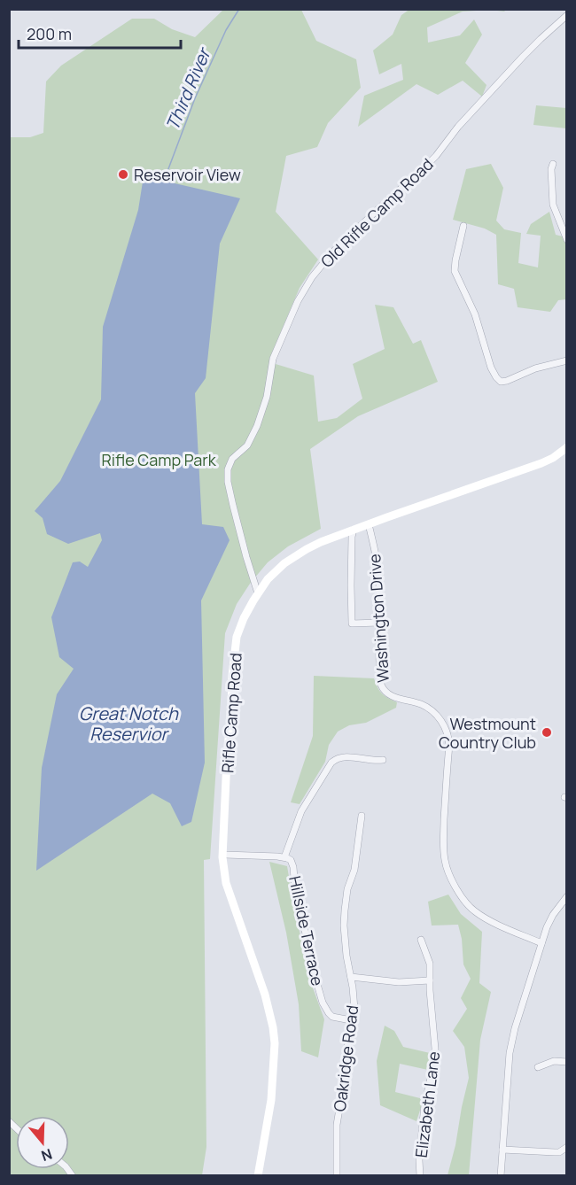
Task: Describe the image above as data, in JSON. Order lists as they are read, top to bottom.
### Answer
{
  "streets": {
    "street": [
      "Old Rifle Camp Road",
      "Washington Drive",
      "Rifle Camp Road",
      "Hillside Terrace",
      "Oakridge Road",
      "Elizabeth Lane"
    ]
  },
  "crossings": [
    ["Old Rifle Camp Road", "Rifle Camp Road"],
    ["Washington Drive", "Rifle Camp Road"],
    ["Rifle Camp Road", "Hillside Terrace"],
    ["Hillside Terrace", "Oakridge Road"]
  ],
  "water": ["Third River", "Great Notch Reservior"],
  "parks": ["Rifle Camp Park"],
  "places": ["Reservoir View", "Westmount Country Club"],
  "scale_bar": "200 m",
  "north": "bottom"
}
